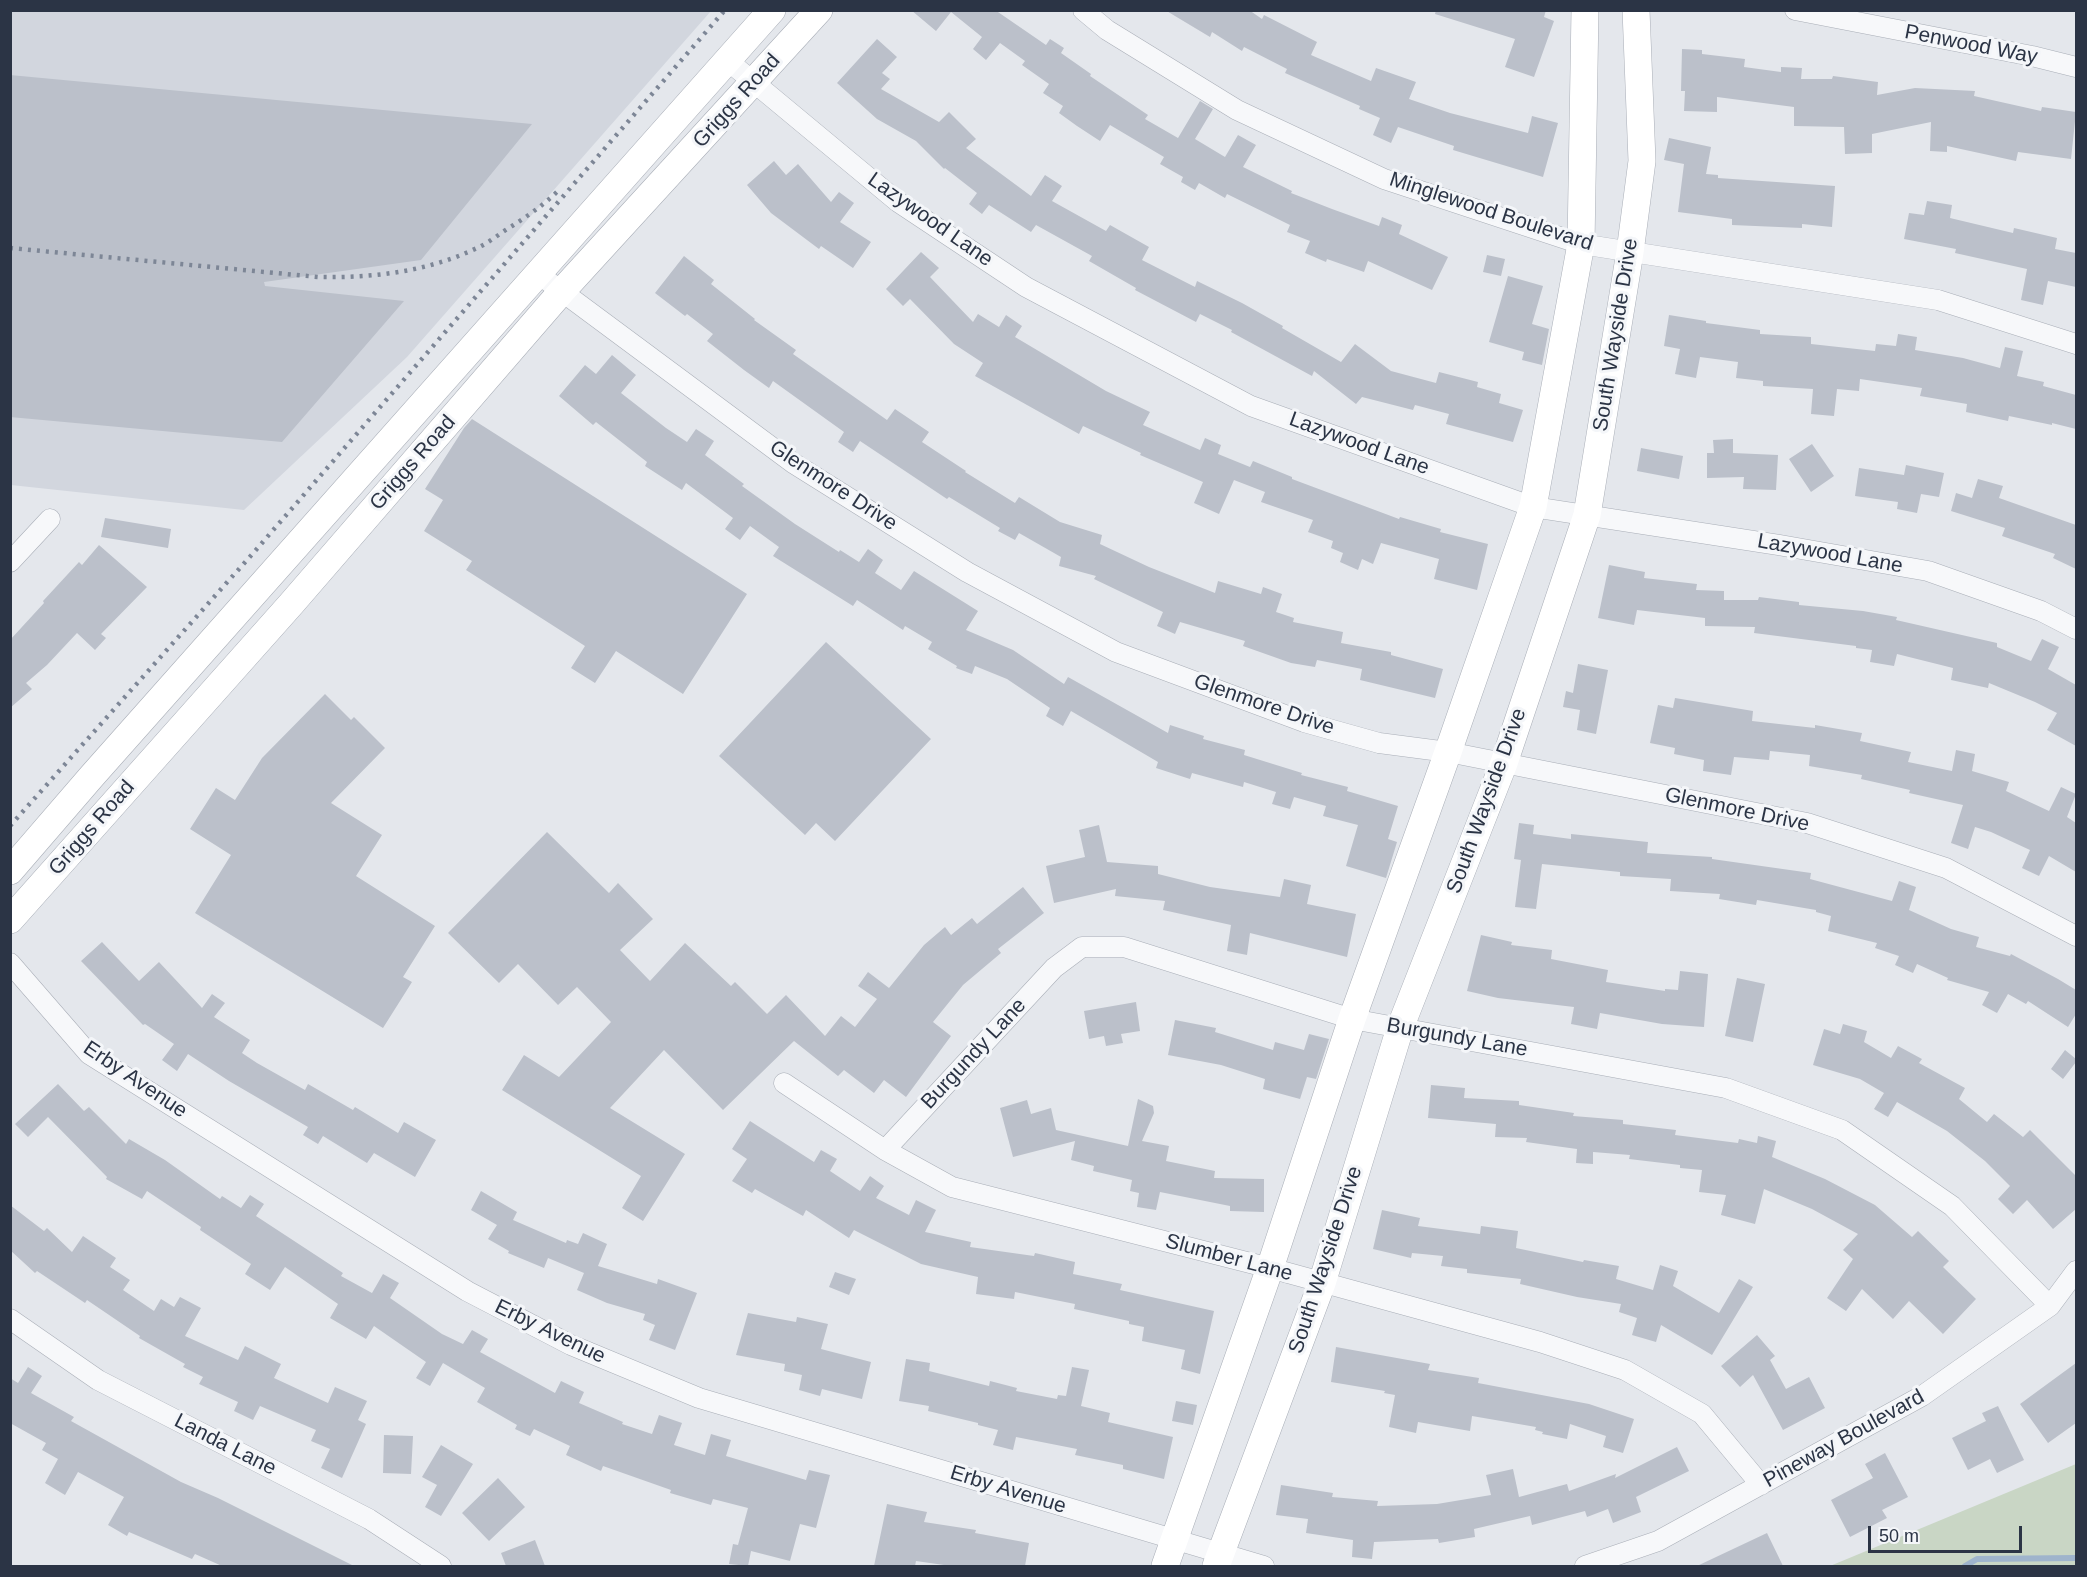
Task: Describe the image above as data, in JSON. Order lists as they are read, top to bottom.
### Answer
{
  "streets": {
    "main road": ["Griggs Road", "South Wayside Drive"],
    "street": [
      "Penwood Way",
      "Minglewood Boulevard",
      "Lazywood Lane",
      "Glenmore Drive",
      "Burgundy Lane",
      "Erby Avenue",
      "Slumber Lane",
      "Pineway Boulevard",
      "Landa Lane"
    ]
  },
  "crossings": [
    ["Griggs Road", "Lazywood Lane"],
    ["Griggs Road", "Glenmore Drive"],
    ["Minglewood Boulevard", "South Wayside Drive"],
    ["Lazywood Lane", "South Wayside Drive"],
    ["South Wayside Drive", "Glenmore Drive"],
    ["South Wayside Drive", "Burgundy Lane"],
    ["South Wayside Drive", "Slumber Lane"],
    ["Burgundy Lane", "Slumber Lane"],
    ["Burgundy Lane", "Pineway Boulevard"],
    ["Slumber Lane", "Pineway Boulevard"]
  ],
  "scale_bar": "50 m"
}
